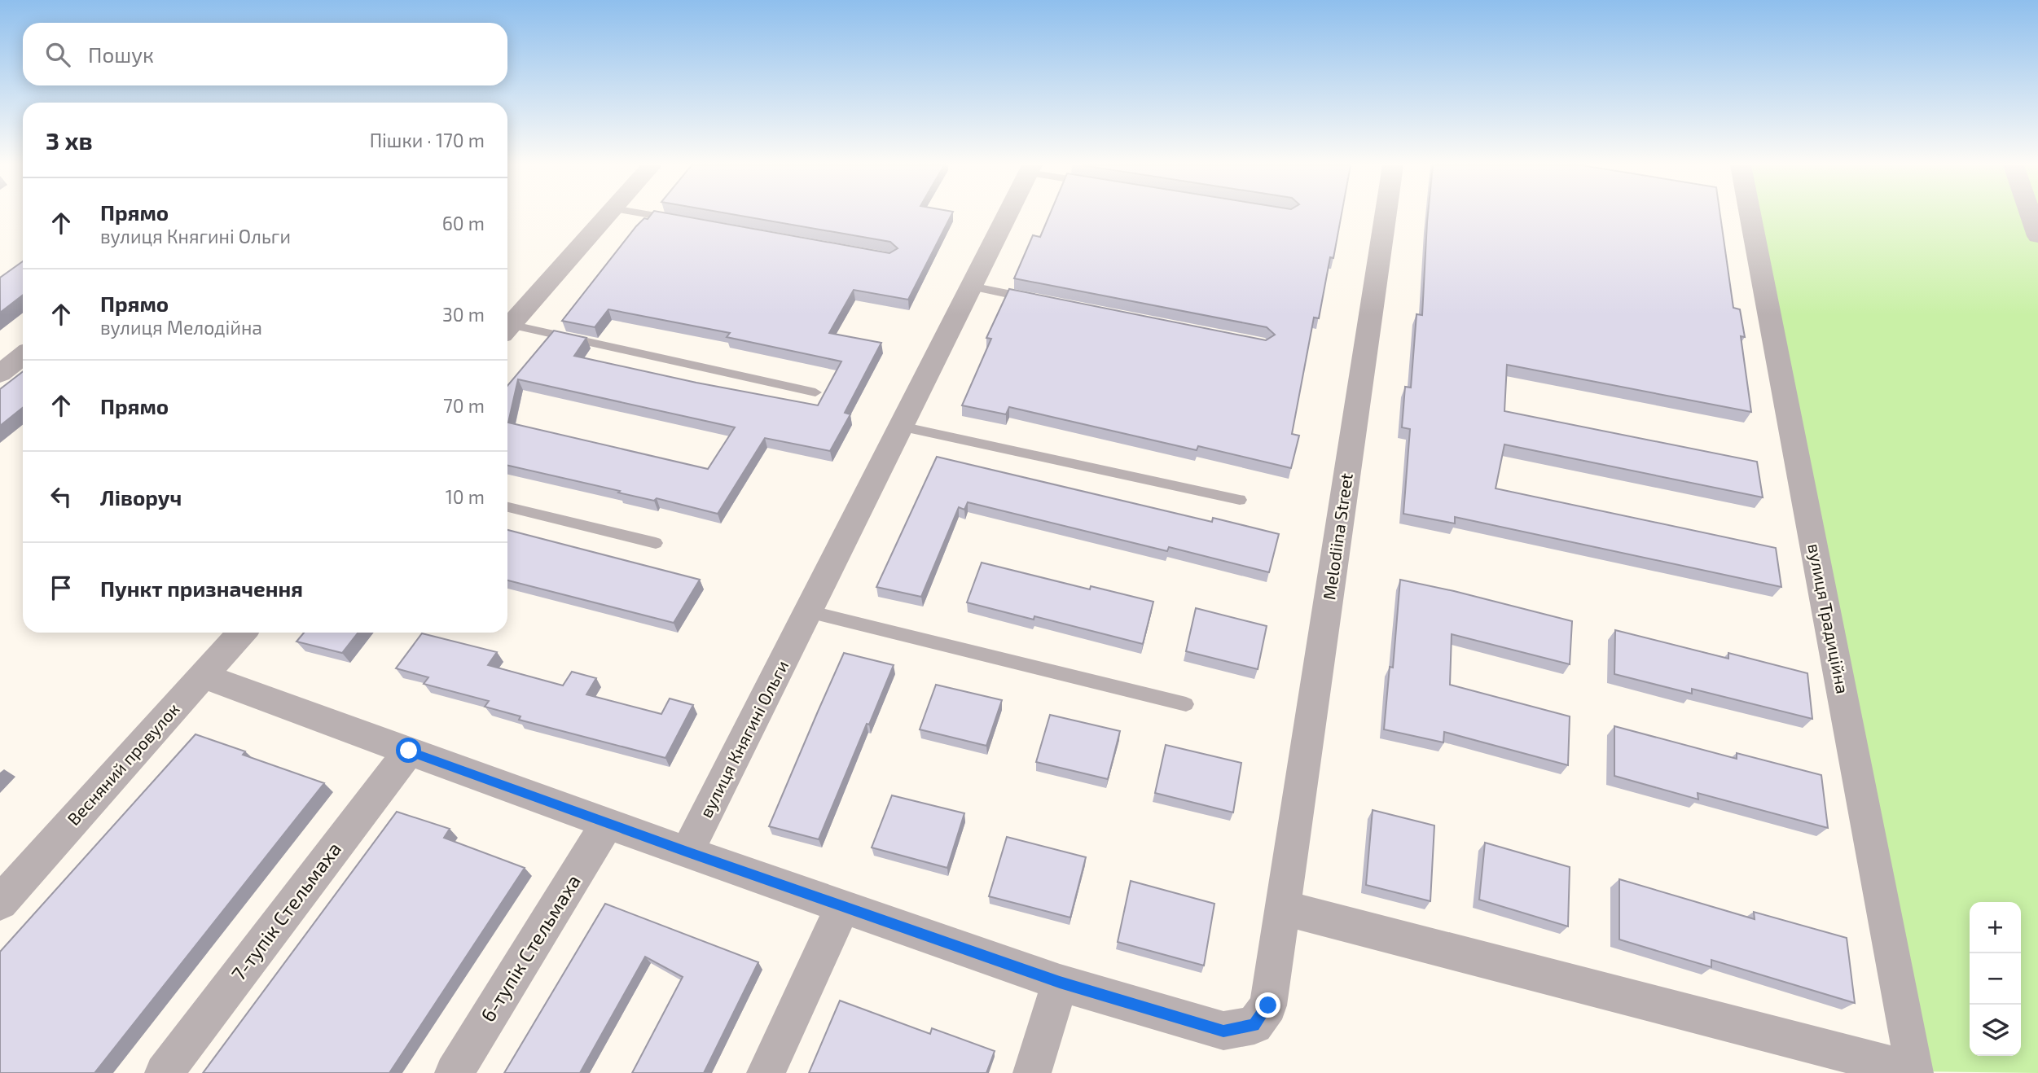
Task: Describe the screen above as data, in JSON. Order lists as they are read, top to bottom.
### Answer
{
  "streets": {
    "street": [
      "Melodiina Street",
      "вулиця Традиційна",
      "вулиця Княгині Ольги",
      "Весняний провулок",
      "7-тупік Стельмаха",
      "6-тупік Стельмаха"
    ]
  },
  "crossings": [
    ["Melodiina Street", "вулиця Традиційна"],
    ["Melodiina Street", "вулиця Княгині Ольги"]
  ],
  "page": {
    "search": "Пошук",
    "heading": ["3 хв", "Пішки · 170 m"],
    "list": [
      ["Прямо", "вулиця Княгині Ольги", "60 m"],
      ["Прямо", "вулиця Мелодійна", "30 m"],
      ["Прямо", "70 m"],
      ["Ліворуч", "10 m"],
      "Пункт призначення"
    ],
    "map_buttons": ["+", "−"]
  }
}
